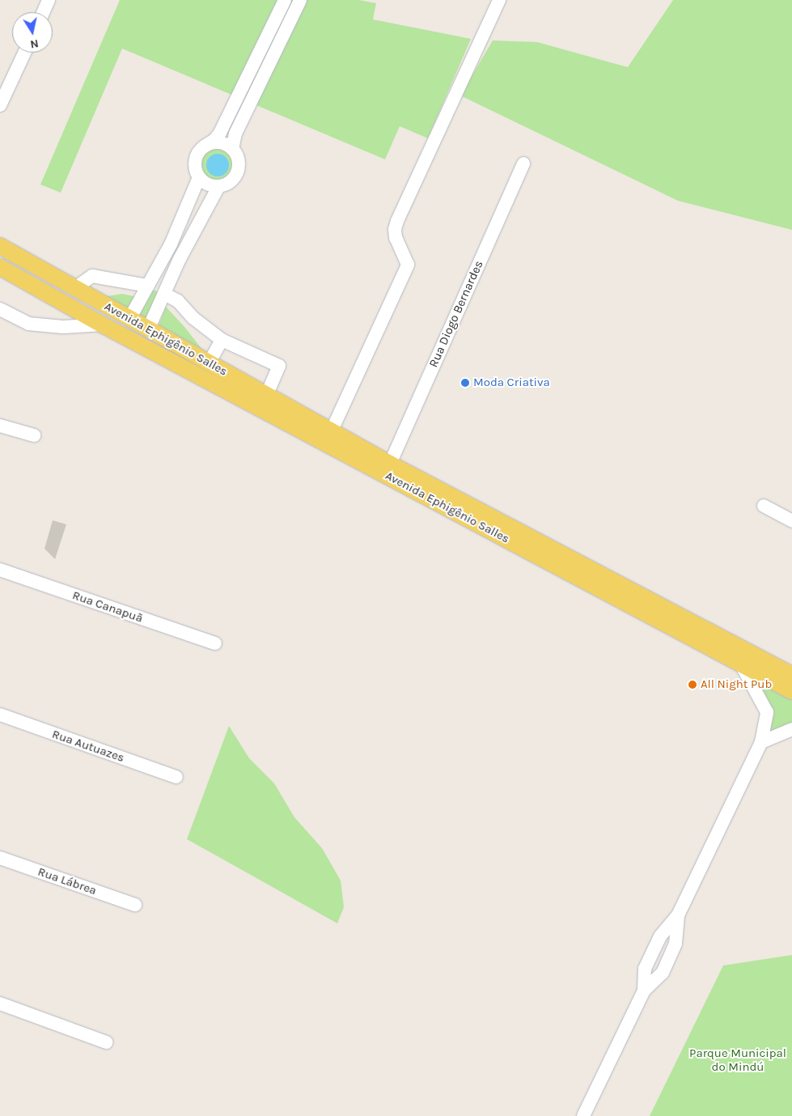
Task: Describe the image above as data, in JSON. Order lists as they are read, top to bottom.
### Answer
{
  "streets": {
    "main road": ["Avenida Ephigênio Salles"],
    "street": [
      "Rua Diogo Bernardes",
      "Rua Canapuã",
      "Rua Autuazes",
      "Rua Lábrea"
    ]
  },
  "crossings": [
    ["Rua Diogo Bernardes", "Avenida Ephigênio Salles"]
  ],
  "parks": ["Parque Municipal do Mindú"],
  "places": ["Moda Criativa", "All Night Pub"],
  "north": "bottom"
}
